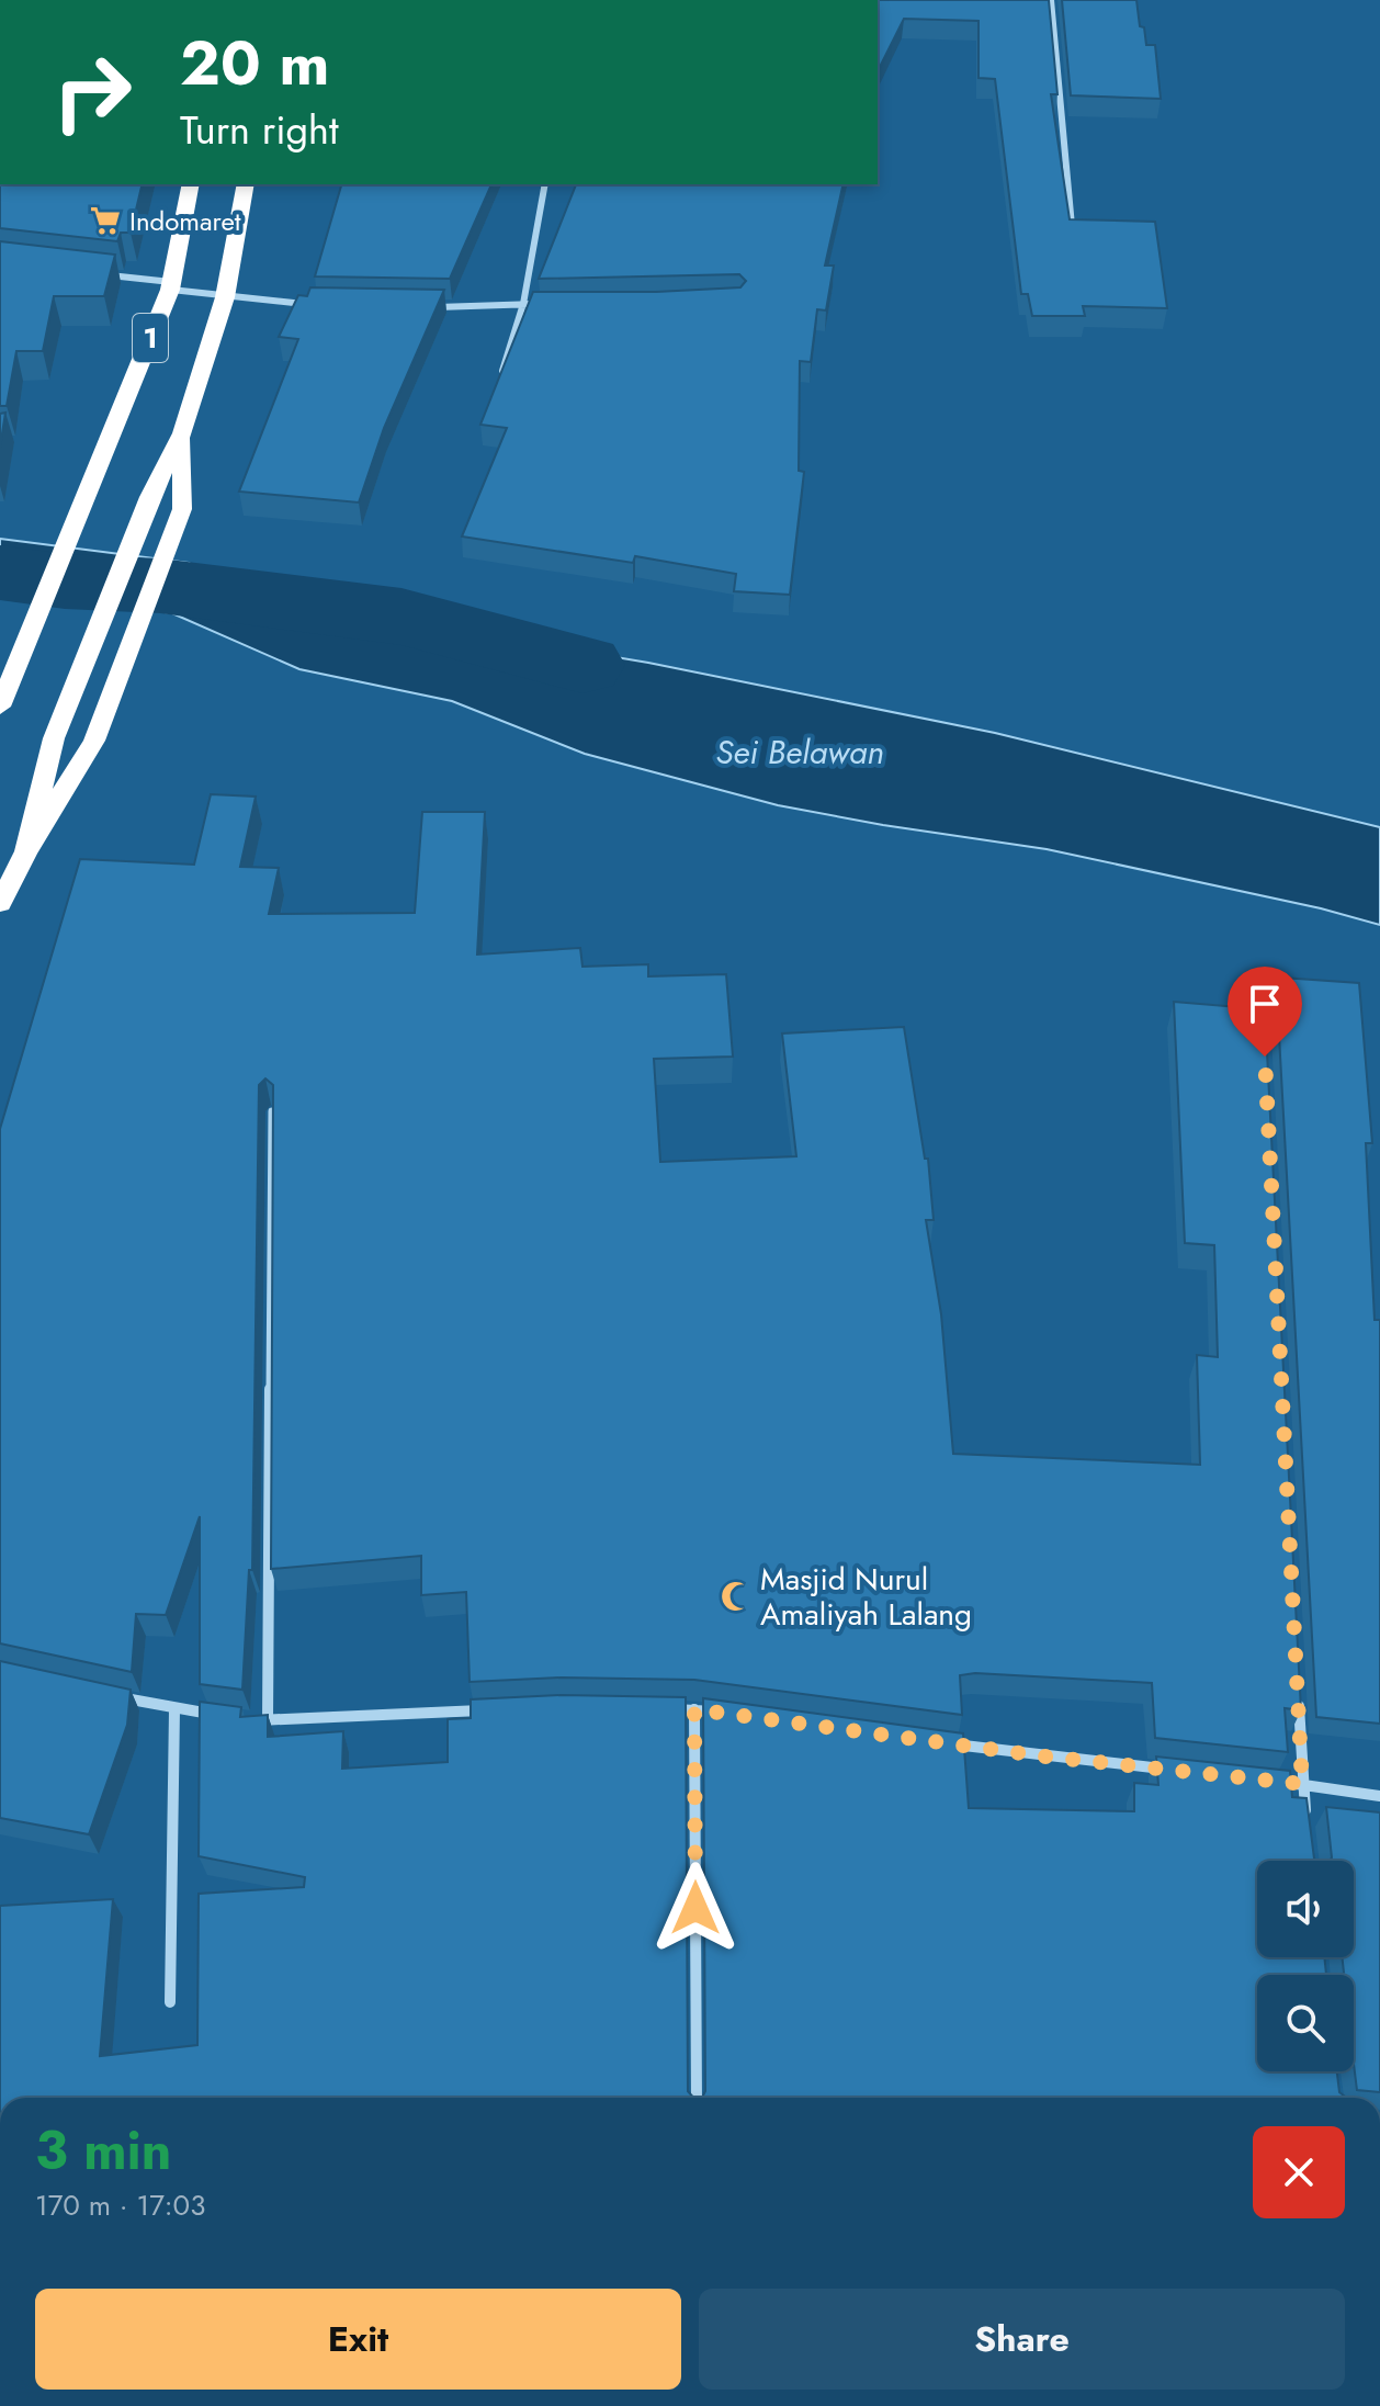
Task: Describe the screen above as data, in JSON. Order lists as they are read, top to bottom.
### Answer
{
  "streets": {
    "highway": ["1"]
  },
  "water": ["Sei Belawan"],
  "places": {
    "supermarket": ["Indomaret"],
    "mosque": ["Masjid Nurul Amaliyah Lalang"]
  },
  "page": {
    "turn": ["20 m", "Turn right"],
    "heading": ["3 min", "170 m · 17:03"],
    "buttons": ["Exit", "Share"]
  }
}
